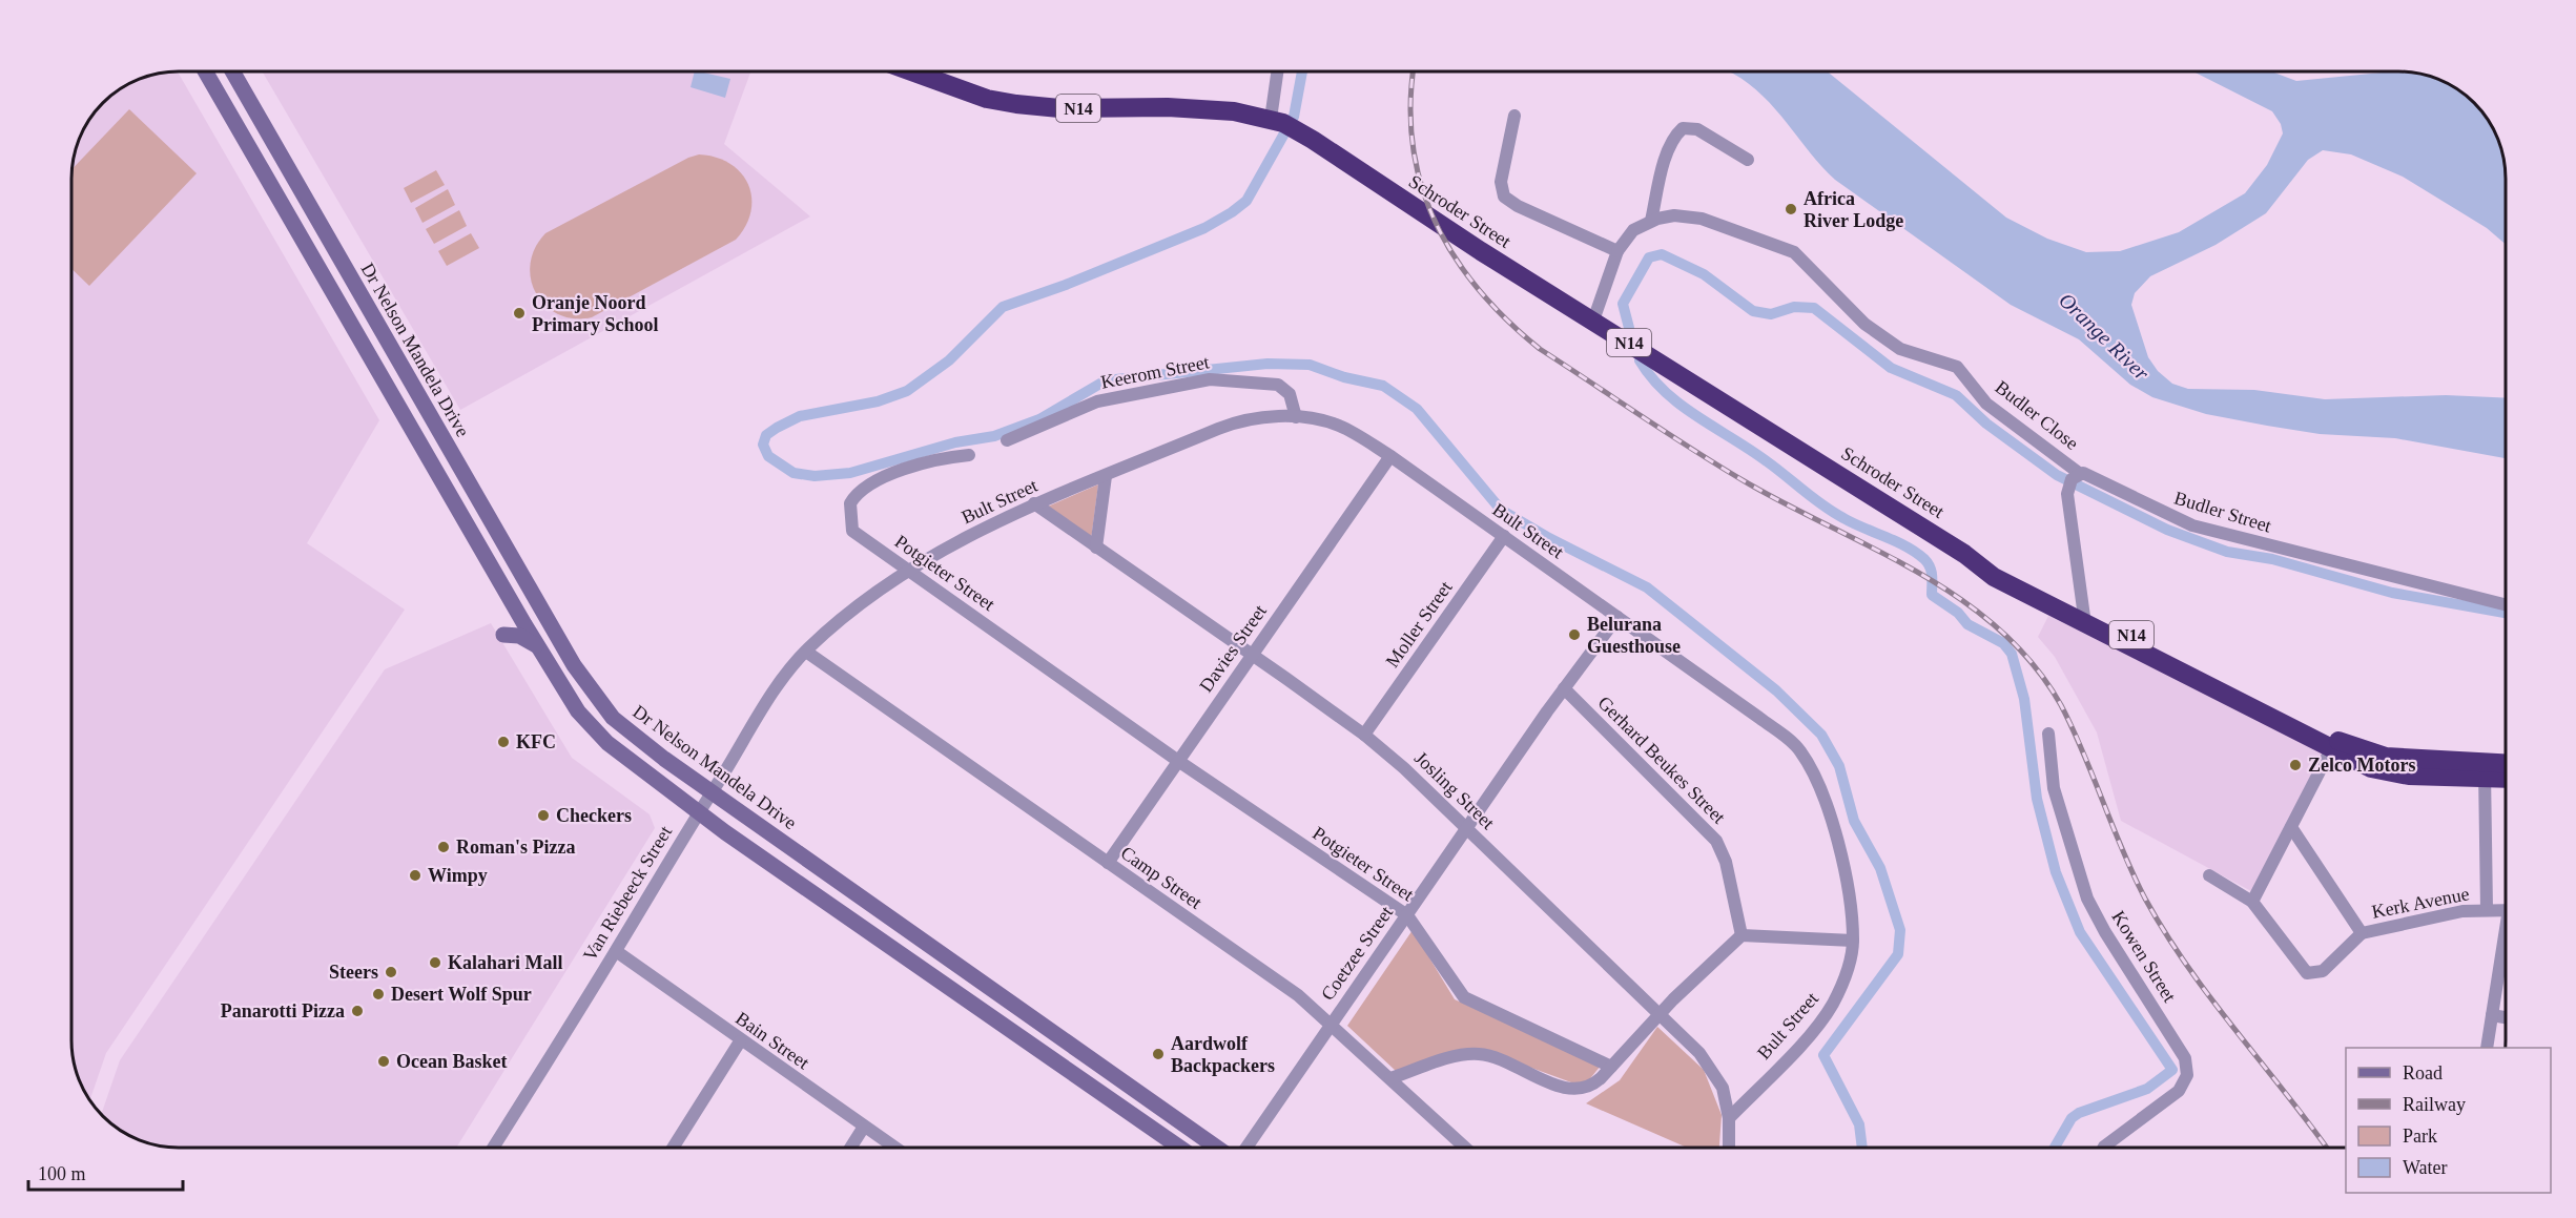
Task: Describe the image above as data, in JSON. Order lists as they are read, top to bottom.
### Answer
{
  "streets": {
    "highway": ["N14", "Schroder Street"],
    "street": [
      "Dr Nelson Mandela Drive",
      "Keerom Street",
      "Budler Close",
      "Bult Street",
      "Budler Street",
      "Potgieter Street",
      "Moller Street",
      "Davies Street",
      "Gerhard Beukes Street",
      "Josling Street",
      "Camp Street",
      "Van Riebeeck Street",
      "Kerk Avenue",
      "Coetzee Street",
      "Kowen Street",
      "Bain Street"
    ]
  },
  "crossings": [
    ["Dr Nelson Mandela Drive", "Van Riebeeck Street"],
    ["Keerom Street", "Bult Street"],
    ["Budler Close", "Budler Street"],
    ["Bult Street", "Potgieter Street"],
    ["Bult Street", "Moller Street"],
    ["Bult Street", "Davies Street"],
    ["Bult Street", "Josling Street"],
    ["Bult Street", "Camp Street"],
    ["Bult Street", "Van Riebeeck Street"],
    ["Bult Street", "Coetzee Street"],
    ["Potgieter Street", "Davies Street"],
    ["Potgieter Street", "Coetzee Street"],
    ["Moller Street", "Josling Street"],
    ["Davies Street", "Josling Street"],
    ["Davies Street", "Camp Street"],
    ["Gerhard Beukes Street", "Coetzee Street"],
    ["Josling Street", "Coetzee Street"],
    ["Camp Street", "Van Riebeeck Street"],
    ["Camp Street", "Coetzee Street"],
    ["Van Riebeeck Street", "Bain Street"]
  ],
  "water": ["Orange River"],
  "places": [
    "Africa River Lodge",
    "Oranje Noord Primary School",
    "Belurana Guesthouse",
    "KFC",
    "Zelco Motors",
    "Checkers",
    "Roman's Pizza",
    "Wimpy",
    "Kalahari Mall",
    "Steers",
    "Desert Wolf Spur",
    "Panarotti Pizza",
    "Aardwolf Backpackers",
    "Ocean Basket"
  ],
  "legend": [
    "Road",
    "Railway",
    "Park",
    "Water"
  ],
  "scale_bar": "100 m"
}
